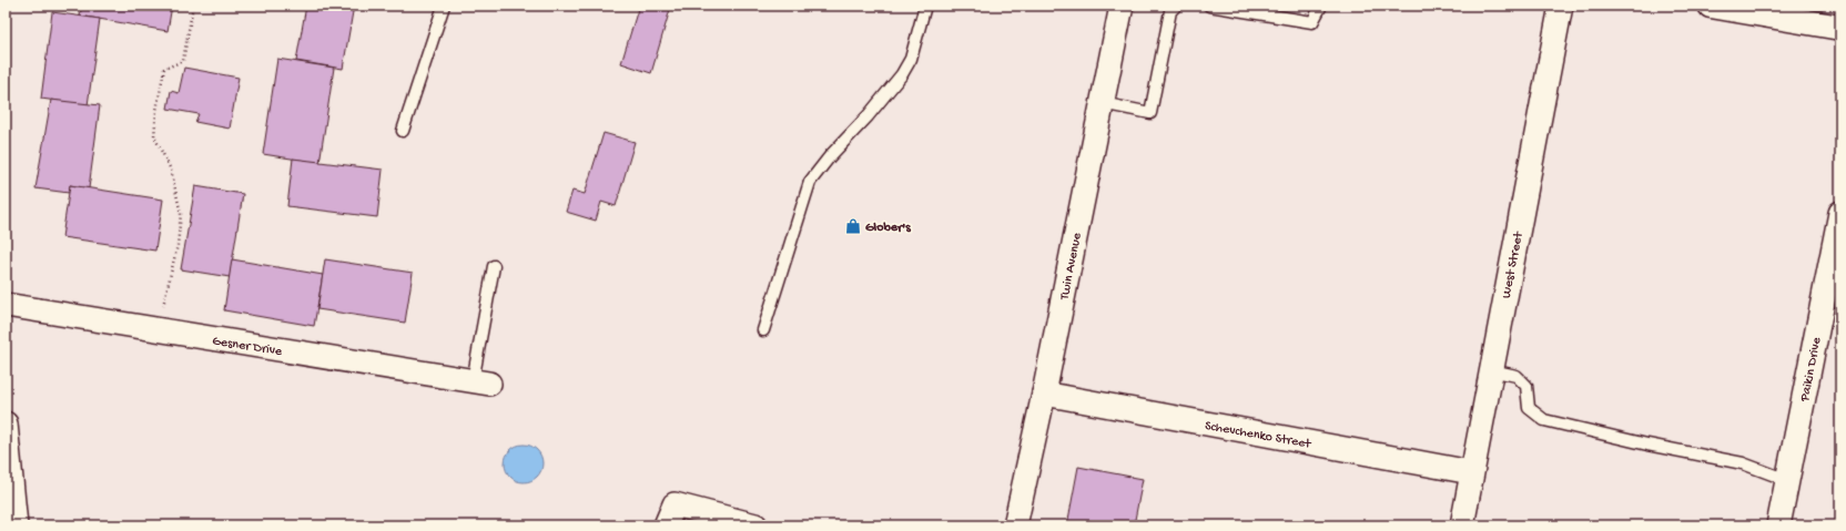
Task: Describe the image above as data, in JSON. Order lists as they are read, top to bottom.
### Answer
{
  "streets": {
    "street": [
      "West Street",
      "Twin Avenue",
      "Gesner Drive",
      "Paikin Drive",
      "Schevchenko Street"
    ]
  },
  "crossings": [
    ["West Street", "Schevchenko Street"],
    ["Twin Avenue", "Schevchenko Street"]
  ],
  "places": {
    "shop": ["Glober's"]
  }
}
